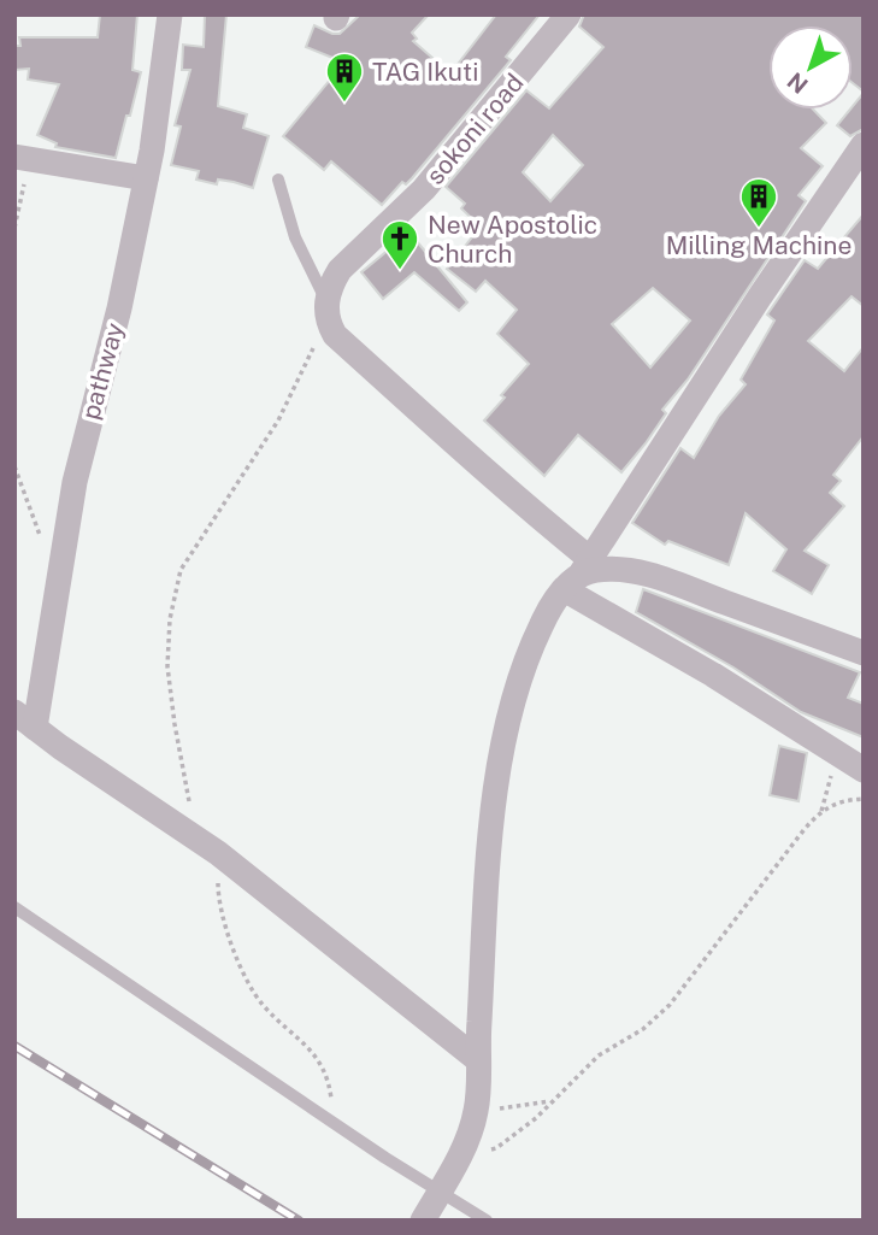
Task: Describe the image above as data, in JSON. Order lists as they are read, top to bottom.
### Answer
{
  "streets": {
    "street": ["sokoni road", "pathway"]
  },
  "places": {
    "building": ["TAG Ikuti", "Milling Machine"],
    "church": ["New Apostolic Church"]
  },
  "north": "bottom left"
}
